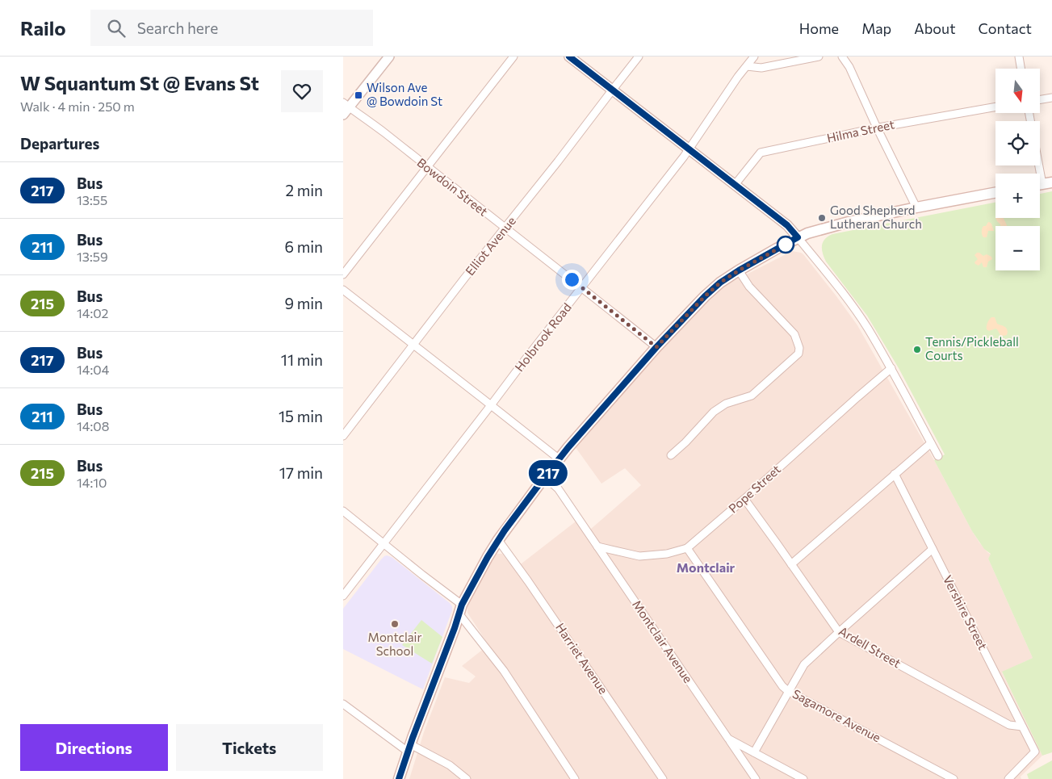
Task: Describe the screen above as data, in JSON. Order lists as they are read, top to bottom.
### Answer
{
  "streets": {
    "street": [
      "Hilma Street",
      "Bowdoin Street",
      "Elliot Avenue",
      "Holbrook Road",
      "Pope Street",
      "Vershire Street",
      "Montclair Avenue",
      "Ardell Street",
      "Harriet Avenue",
      "Sagamore Avenue"
    ]
  },
  "crossings": [
    ["Bowdoin Street", "Elliot Avenue"],
    ["Bowdoin Street", "Holbrook Road"],
    ["Pope Street", "Montclair Avenue"],
    ["Pope Street", "Ardell Street"],
    ["Pope Street", "Sagamore Avenue"],
    ["Vershire Street", "Ardell Street"]
  ],
  "districts": ["Montclair"],
  "places": {
    "transit": ["Wilson Ave @ Bowdoin St"],
    "other": ["Good Shepherd Lutheran Church", "Tennis/Pickleball Courts", "Montclair School"]
  },
  "lines": ["bus line 217"],
  "north": "bottom",
  "page": {
    "header": "Railo",
    "search": "Search here",
    "nav": [
      "Home",
      "Map",
      "About",
      "Contact"
    ],
    "heading": [
      ["W Squantum St @ Evans St", "Walk · 4 min · 250 m"],
      "Departures"
    ],
    "on_map": "217",
    "map_buttons": ["+", "−"],
    "list": [
      {
        "mark": "217",
        "name": "Bus",
        "note": "13:55",
        "value": "2 min"
      },
      {
        "mark": "211",
        "name": "Bus",
        "note": "13:59",
        "value": "6 min"
      },
      {
        "mark": "215",
        "name": "Bus",
        "note": "14:02",
        "value": "9 min"
      },
      {
        "mark": "217",
        "name": "Bus",
        "note": "14:04",
        "value": "11 min"
      },
      {
        "mark": "211",
        "name": "Bus",
        "note": "14:08",
        "value": "15 min"
      },
      {
        "mark": "215",
        "name": "Bus",
        "note": "14:10",
        "value": "17 min"
      }
    ],
    "buttons": ["Directions", "Tickets"]
  }
}
